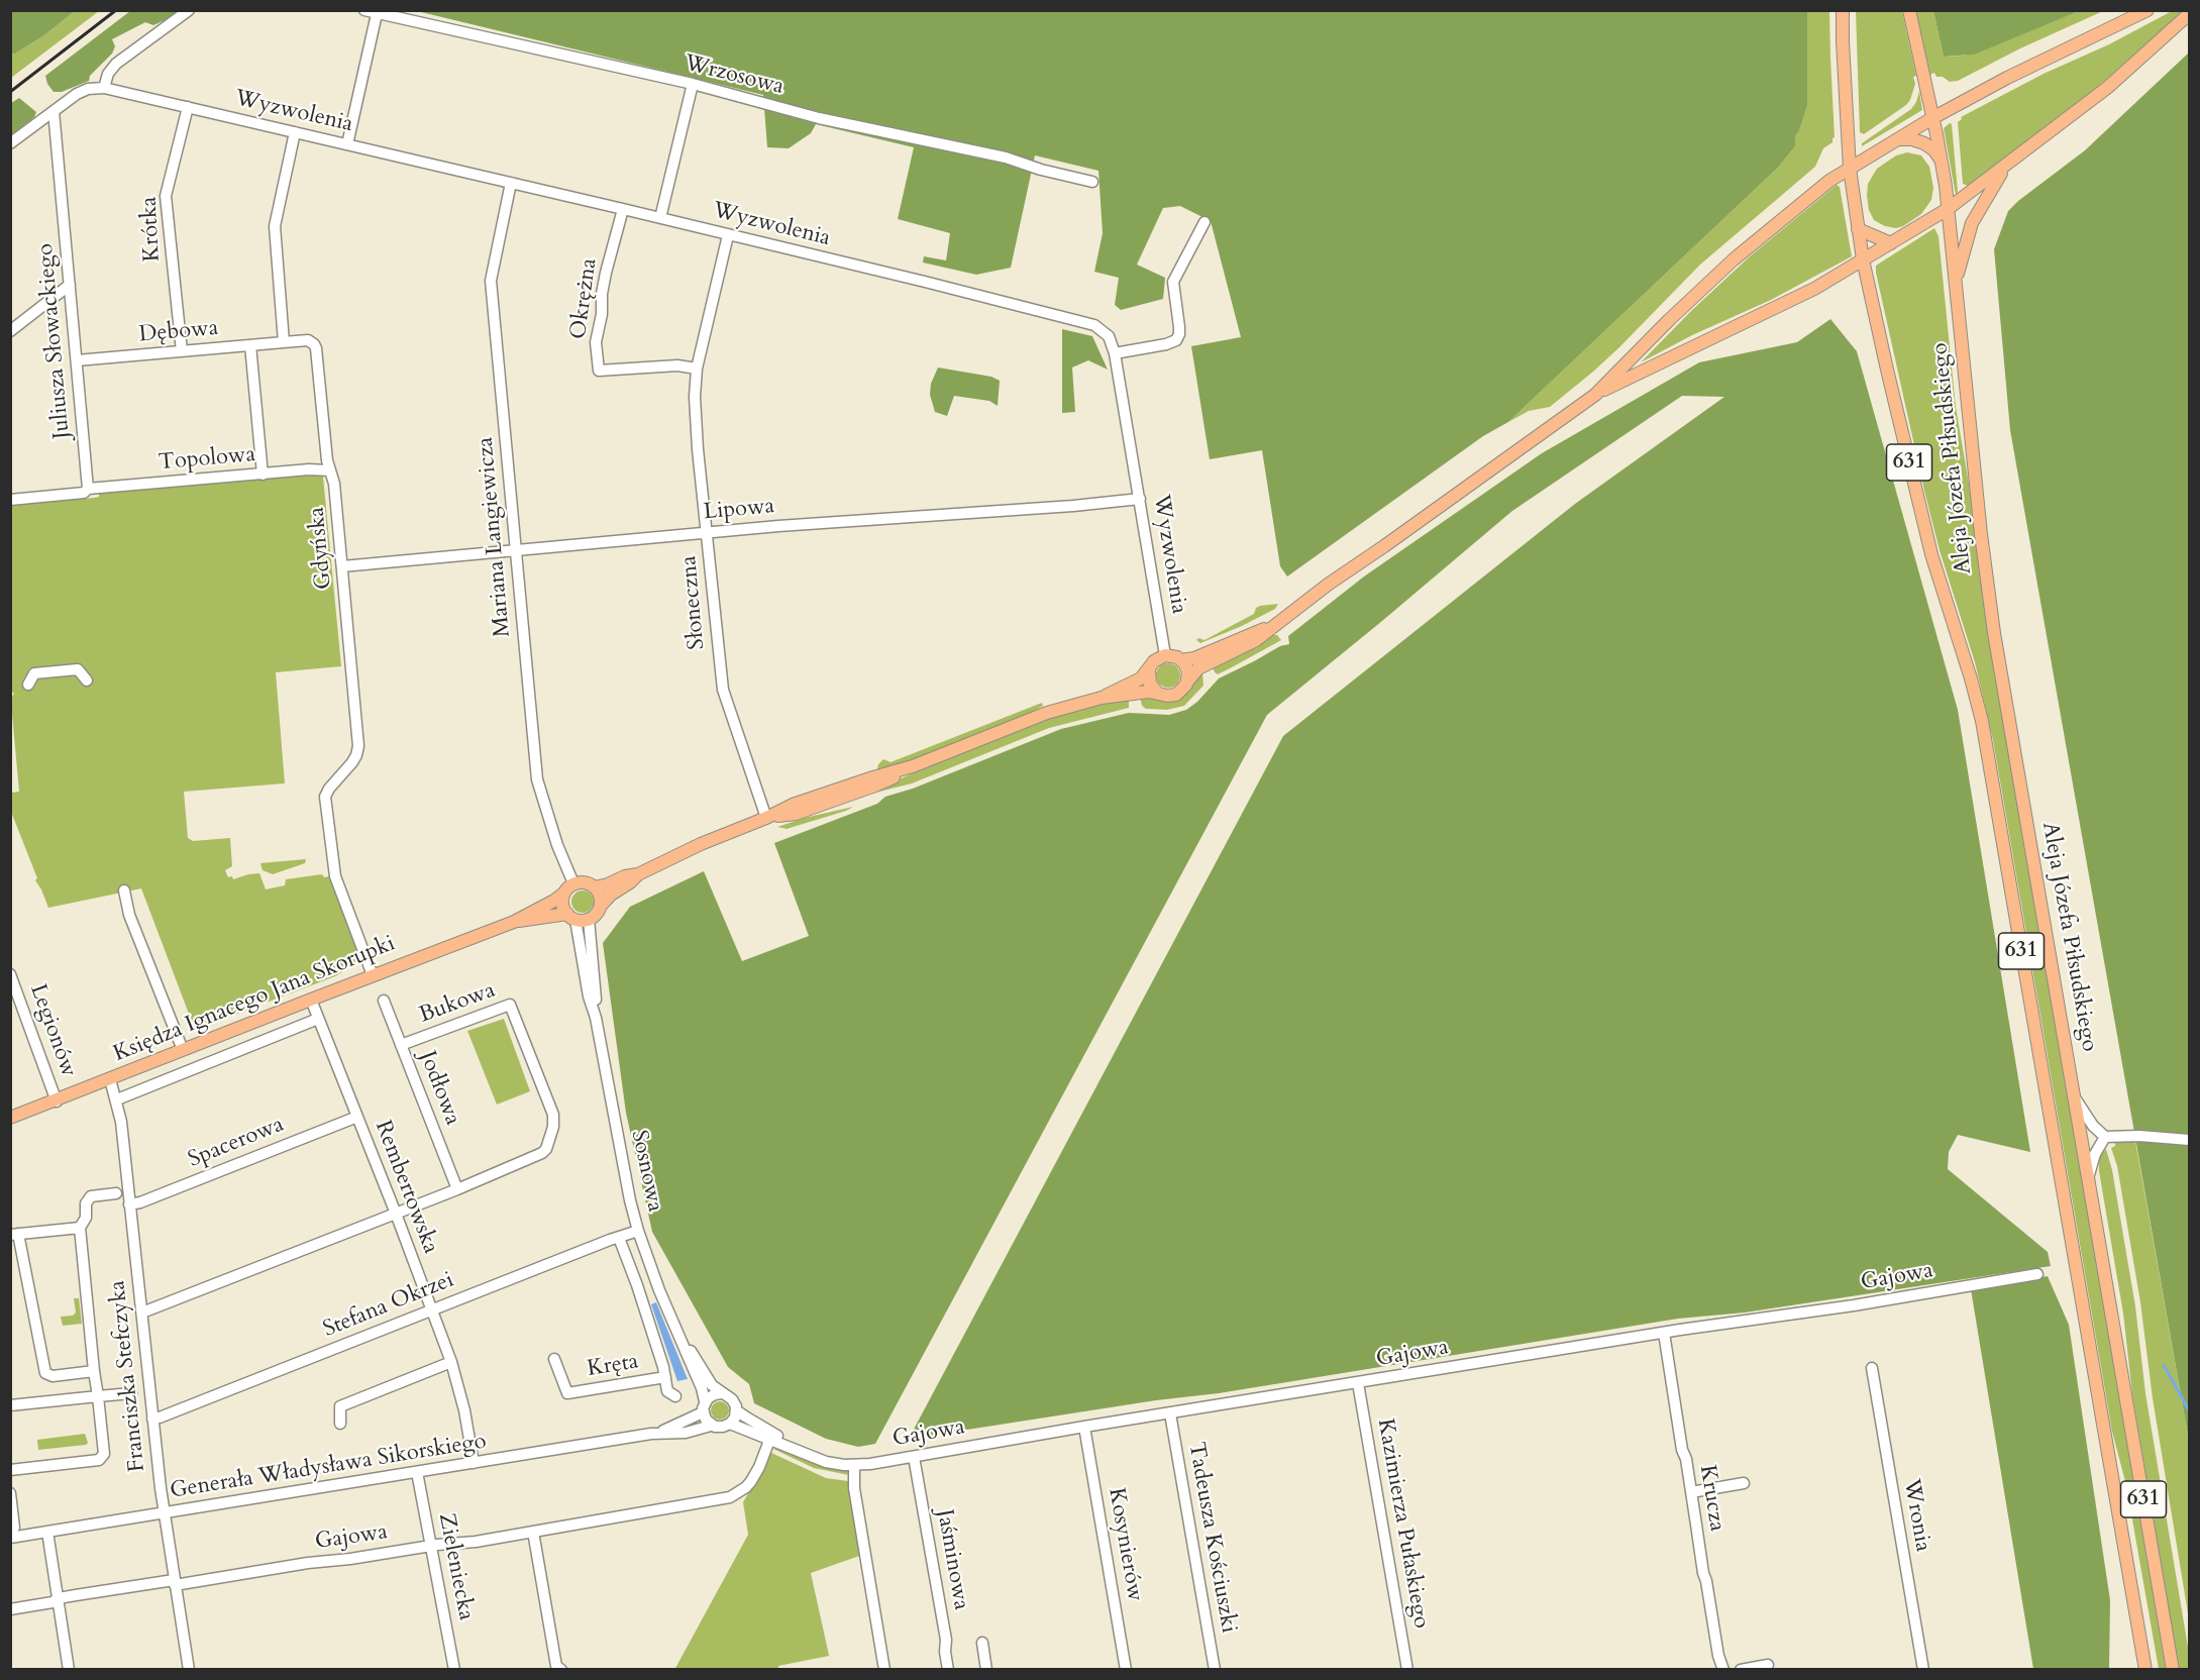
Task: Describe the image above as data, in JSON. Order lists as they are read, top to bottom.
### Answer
{
  "streets": {
    "main road": ["Aleja Józefa Piłsudskiego", "631", "Księdza Ignacego Jana Skorupki"],
    "street": [
      "Wrzosowa",
      "Wyzwolenia",
      "Krótka",
      "Okrężna",
      "Dębowa",
      "Juliusza Słowackiego",
      "Topolowa",
      "Lipowa",
      "Mariana Langiewicza",
      "Gdyńska",
      "Słoneczna",
      "Bukowa",
      "Legionów",
      "Jodłowa",
      "Spacerowa",
      "Sosnowa",
      "Rembertowska",
      "Gajowa",
      "Stefana Okrzei",
      "Kręta",
      "Franciszka Stefczyka",
      "Generała Władysława Sikorskiego",
      "Krucza",
      "Wronia",
      "Kazimierza Pułaskiego",
      "Tadeusza Kościuszki",
      "Kosynierów",
      "Jaśminowa",
      "Zieleniecka"
    ]
  },
  "crossings": [
    ["Wyzwolenia", "Krótka"],
    ["Wyzwolenia", "Okrężna"],
    ["Wyzwolenia", "Lipowa"],
    ["Wyzwolenia", "Mariana Langiewicza"],
    ["Wyzwolenia", "Słoneczna"],
    ["Krótka", "Dębowa"],
    ["Okrężna", "Słoneczna"],
    ["Dębowa", "Juliusza Słowackiego"],
    ["Dębowa", "Gdyńska"],
    ["Juliusza Słowackiego", "Topolowa"],
    ["Aleja Józefa Piłsudskiego", "631"],
    ["Topolowa", "Gdyńska"],
    ["Lipowa", "Mariana Langiewicza"],
    ["Lipowa", "Gdyńska"],
    ["Lipowa", "Słoneczna"],
    ["Mariana Langiewicza", "Księdza Ignacego Jana Skorupki"],
    ["Mariana Langiewicza", "Sosnowa"],
    ["Gdyńska", "Księdza Ignacego Jana Skorupki"],
    ["Księdza Ignacego Jana Skorupki", "Legionów"],
    ["Księdza Ignacego Jana Skorupki", "Sosnowa"],
    ["Księdza Ignacego Jana Skorupki", "Rembertowska"],
    ["Księdza Ignacego Jana Skorupki", "Franciszka Stefczyka"],
    ["Bukowa", "Jodłowa"],
    ["Spacerowa", "Rembertowska"],
    ["Spacerowa", "Franciszka Stefczyka"],
    ["Sosnowa", "Gajowa"],
    ["Sosnowa", "Stefana Okrzei"],
    ["Sosnowa", "Kręta"],
    ["Sosnowa", "Generała Władysława Sikorskiego"],
    ["Rembertowska", "Stefana Okrzei"],
    ["Rembertowska", "Generała Władysława Sikorskiego"],
    ["Gajowa", "Franciszka Stefczyka"],
    ["Gajowa", "Generała Władysława Sikorskiego"],
    ["Gajowa", "Krucza"],
    ["Gajowa", "Kazimierza Pułaskiego"],
    ["Gajowa", "Tadeusza Kościuszki"],
    ["Gajowa", "Kosynierów"],
    ["Gajowa", "Jaśminowa"],
    ["Gajowa", "Zieleniecka"],
    ["Stefana Okrzei", "Franciszka Stefczyka"],
    ["Franciszka Stefczyka", "Generała Władysława Sikorskiego"],
    ["Generała Władysława Sikorskiego", "Zieleniecka"]
  ]
}
